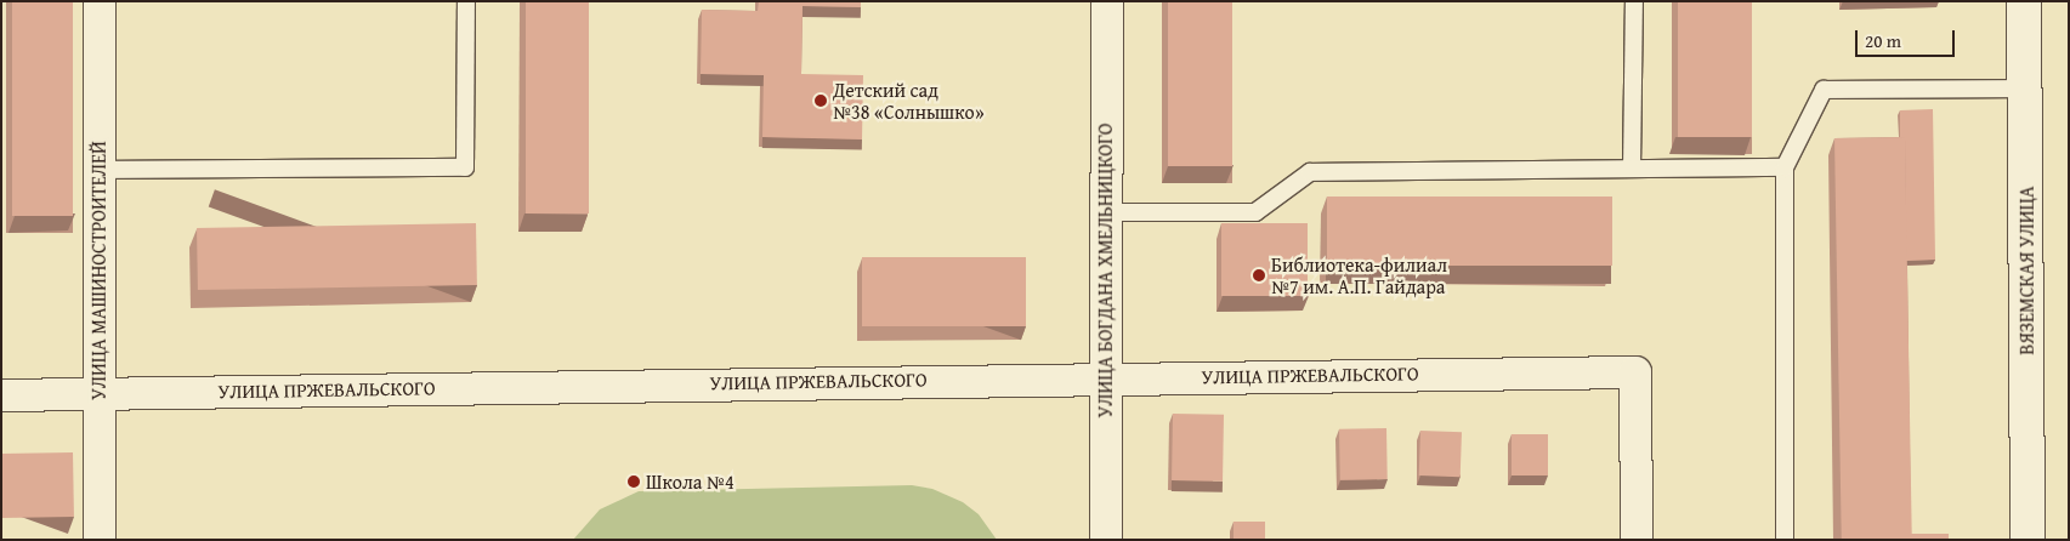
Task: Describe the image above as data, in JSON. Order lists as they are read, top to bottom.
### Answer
{
  "streets": {
    "main road": ["ВЯЗЕМСКАЯ УЛИЦА"],
    "street": ["УЛИЦА МАШИНОСТРОИТЕЛЕЙ", "УЛИЦА БОГДАНА ХМЕЛЬНИЦКОГО", "УЛИЦА ПРЖЕВАЛЬСКОГО"]
  },
  "crossings": [
    ["УЛИЦА МАШИНОСТРОИТЕЛЕЙ", "УЛИЦА ПРЖЕВАЛЬСКОГО"],
    ["УЛИЦА БОГДАНА ХМЕЛЬНИЦКОГО", "УЛИЦА ПРЖЕВАЛЬСКОГО"]
  ],
  "places": ["Детский сад №38 «Солнышко»", "Библиотека-филиал №7 им. А.П. Гайдара", "Школа №4"],
  "scale_bar": "20 m"
}
